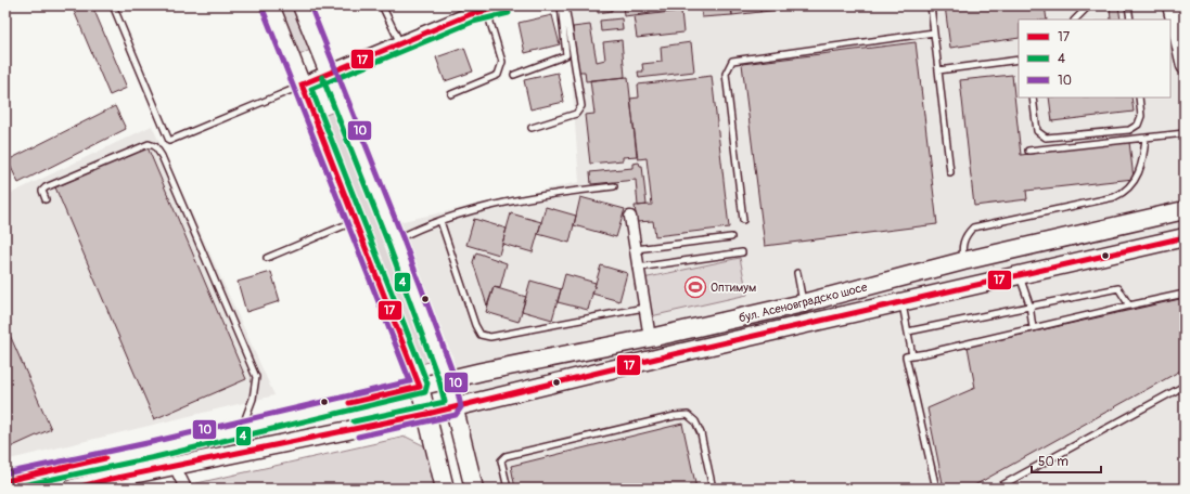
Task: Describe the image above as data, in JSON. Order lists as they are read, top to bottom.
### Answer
{
  "streets": {
    "main road": ["бул. Асеновградско шосе"]
  },
  "places": {
    "sports": ["Оптимум"]
  },
  "lines": ["transit line 17", "transit line 10", "transit line 4"],
  "legend": ["17", "4", "10"],
  "scale_bar": "50 m"
}
